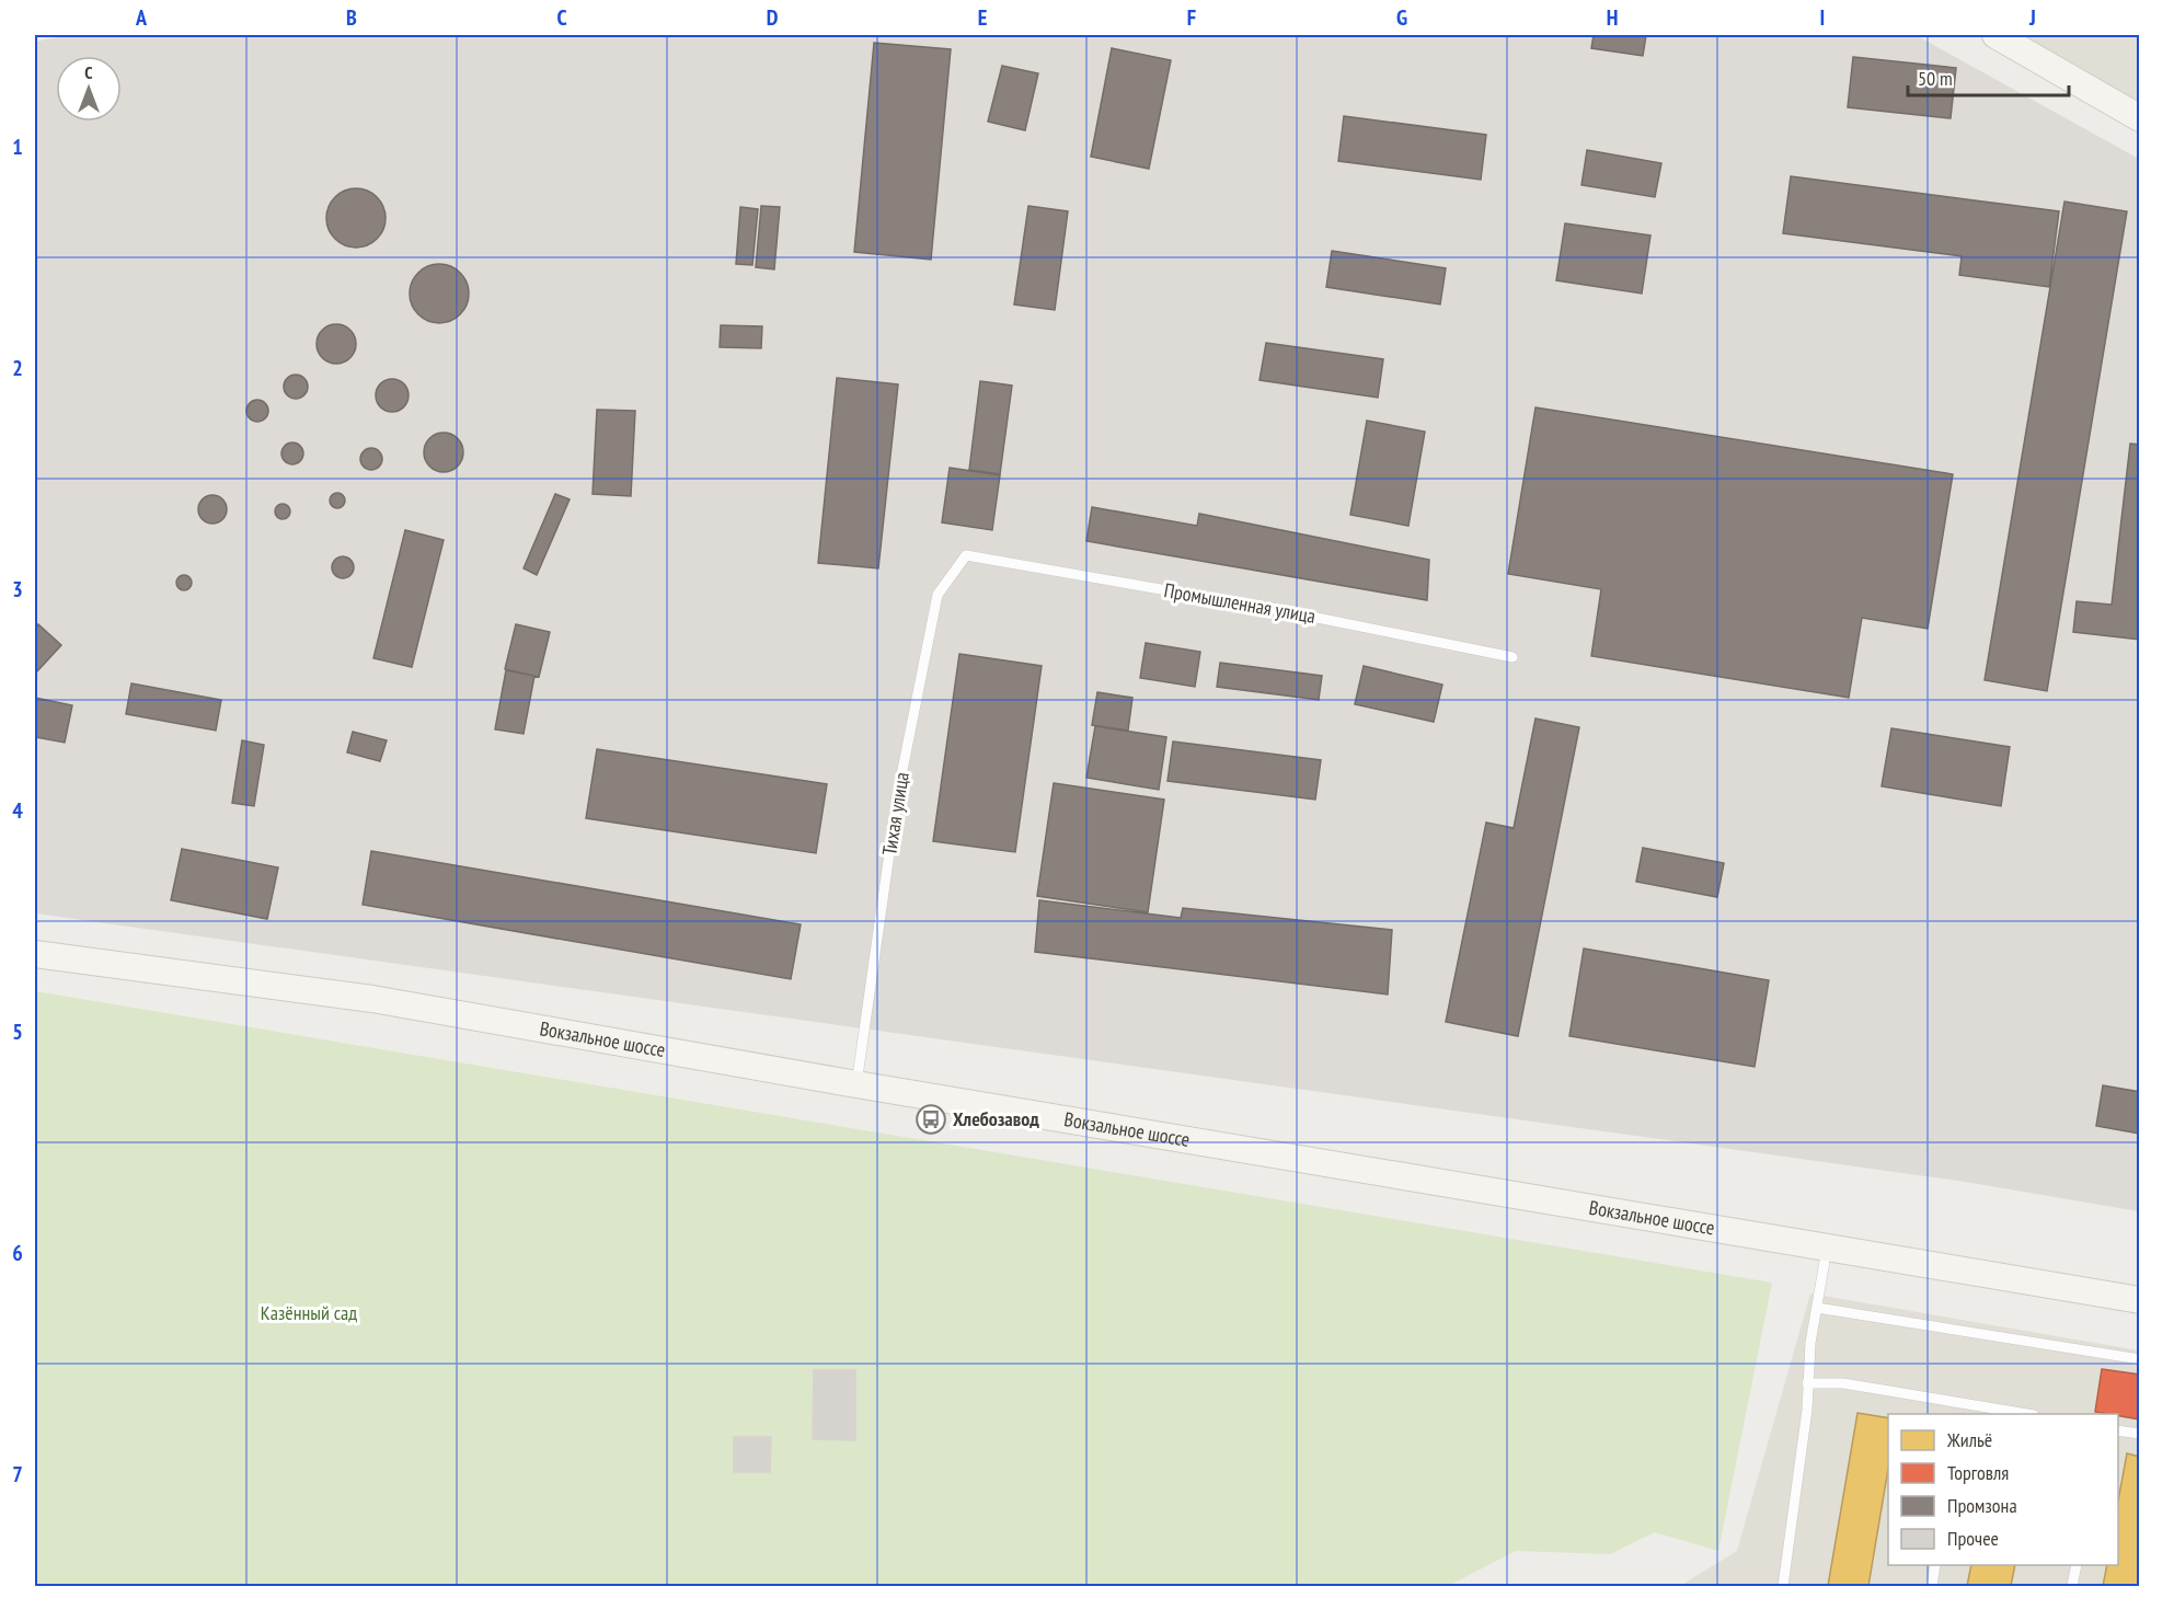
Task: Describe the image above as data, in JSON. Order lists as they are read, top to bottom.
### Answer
{
  "streets": {
    "main road": ["Вокзальное шоссе"],
    "lane": ["Промышленная улица", "Тихая улица"]
  },
  "crossings": [
    ["Промышленная улица", "Тихая улица"],
    ["Тихая улица", "Вокзальное шоссе"]
  ],
  "parks": ["Казённый сад"],
  "places": {
    "bus stop": ["Хлебозавод"]
  },
  "legend": [
    "Жильё",
    "Торговля",
    "Промзона",
    "Прочее"
  ],
  "scale_bar": "50 m",
  "north": "top",
  "grid": {
    "columns": [
      "A",
      "B",
      "C",
      "D",
      "E",
      "F",
      "G",
      "H",
      "I",
      "J"
    ],
    "rows": [
      "1",
      "2",
      "3",
      "4",
      "5",
      "6",
      "7"
    ]
  }
}
